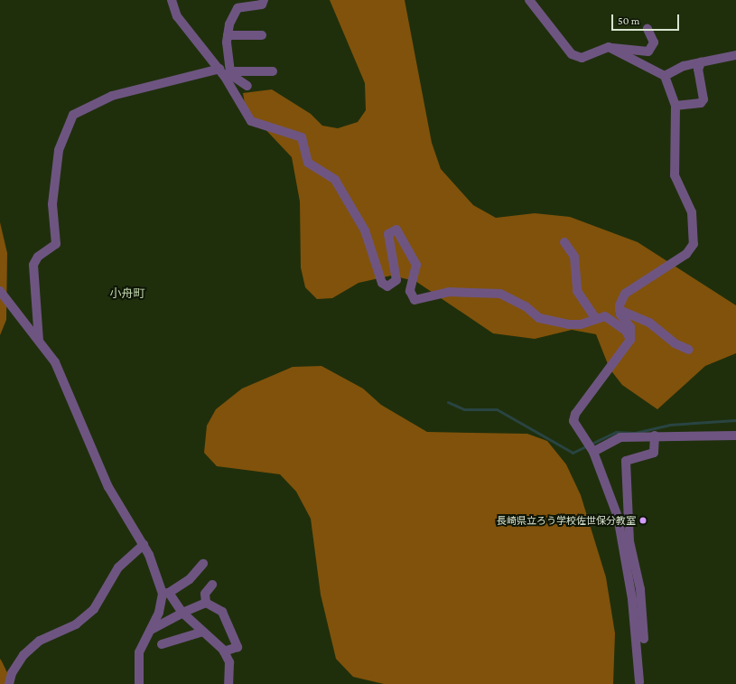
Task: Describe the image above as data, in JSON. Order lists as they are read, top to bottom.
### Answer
{
  "districts": ["小舟町"],
  "places": ["長崎県立ろう学校佐世保分教室"],
  "scale_bar": "50 m"
}
